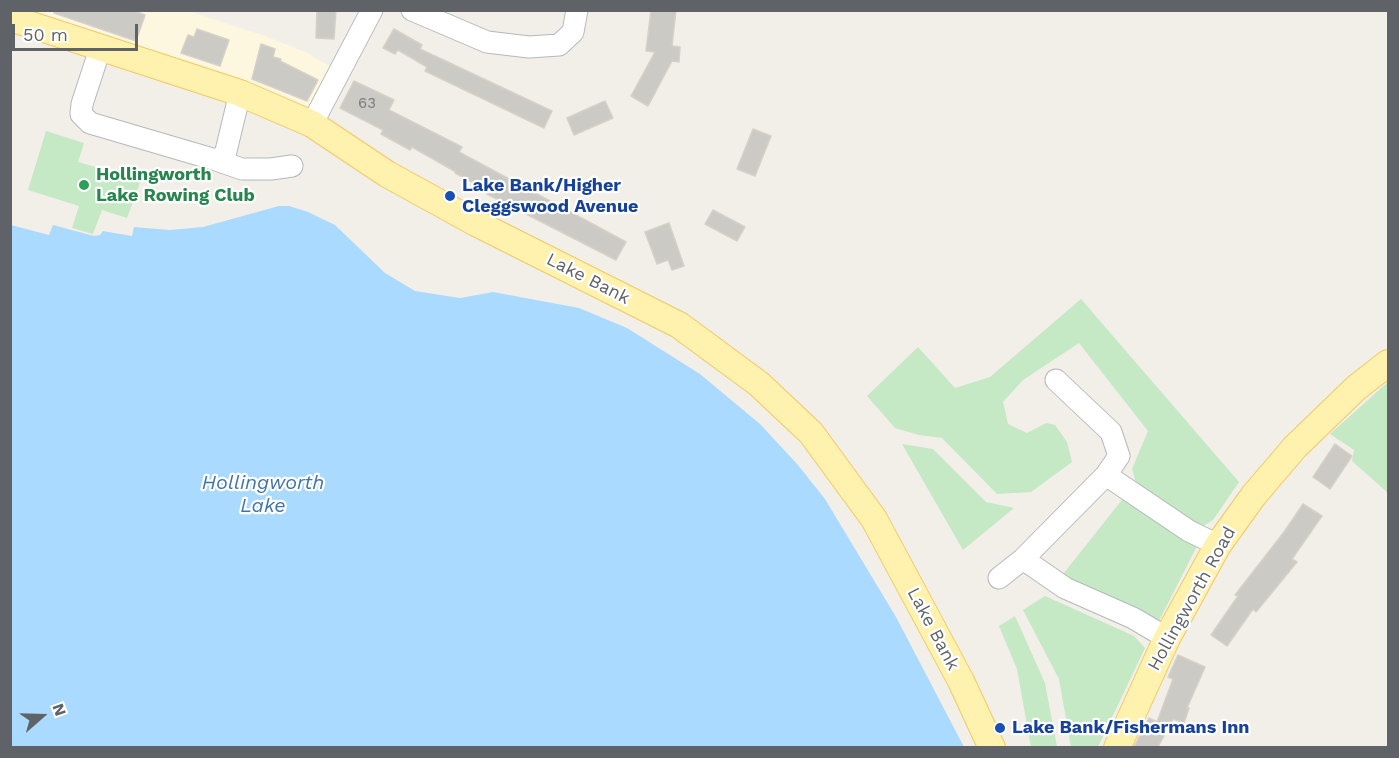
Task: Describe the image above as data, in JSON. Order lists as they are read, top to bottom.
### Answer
{
  "streets": {
    "main road": ["Lake Bank", "Hollingworth Road"]
  },
  "water": ["Hollingworth Lake"],
  "places": ["Hollingworth Lake Rowing Club", "Lake Bank/Higher Cleggswood Avenue", "Lake Bank/Fishermans Inn"],
  "house_numbers": ["63"],
  "scale_bar": "50 m",
  "north": "right"
}
